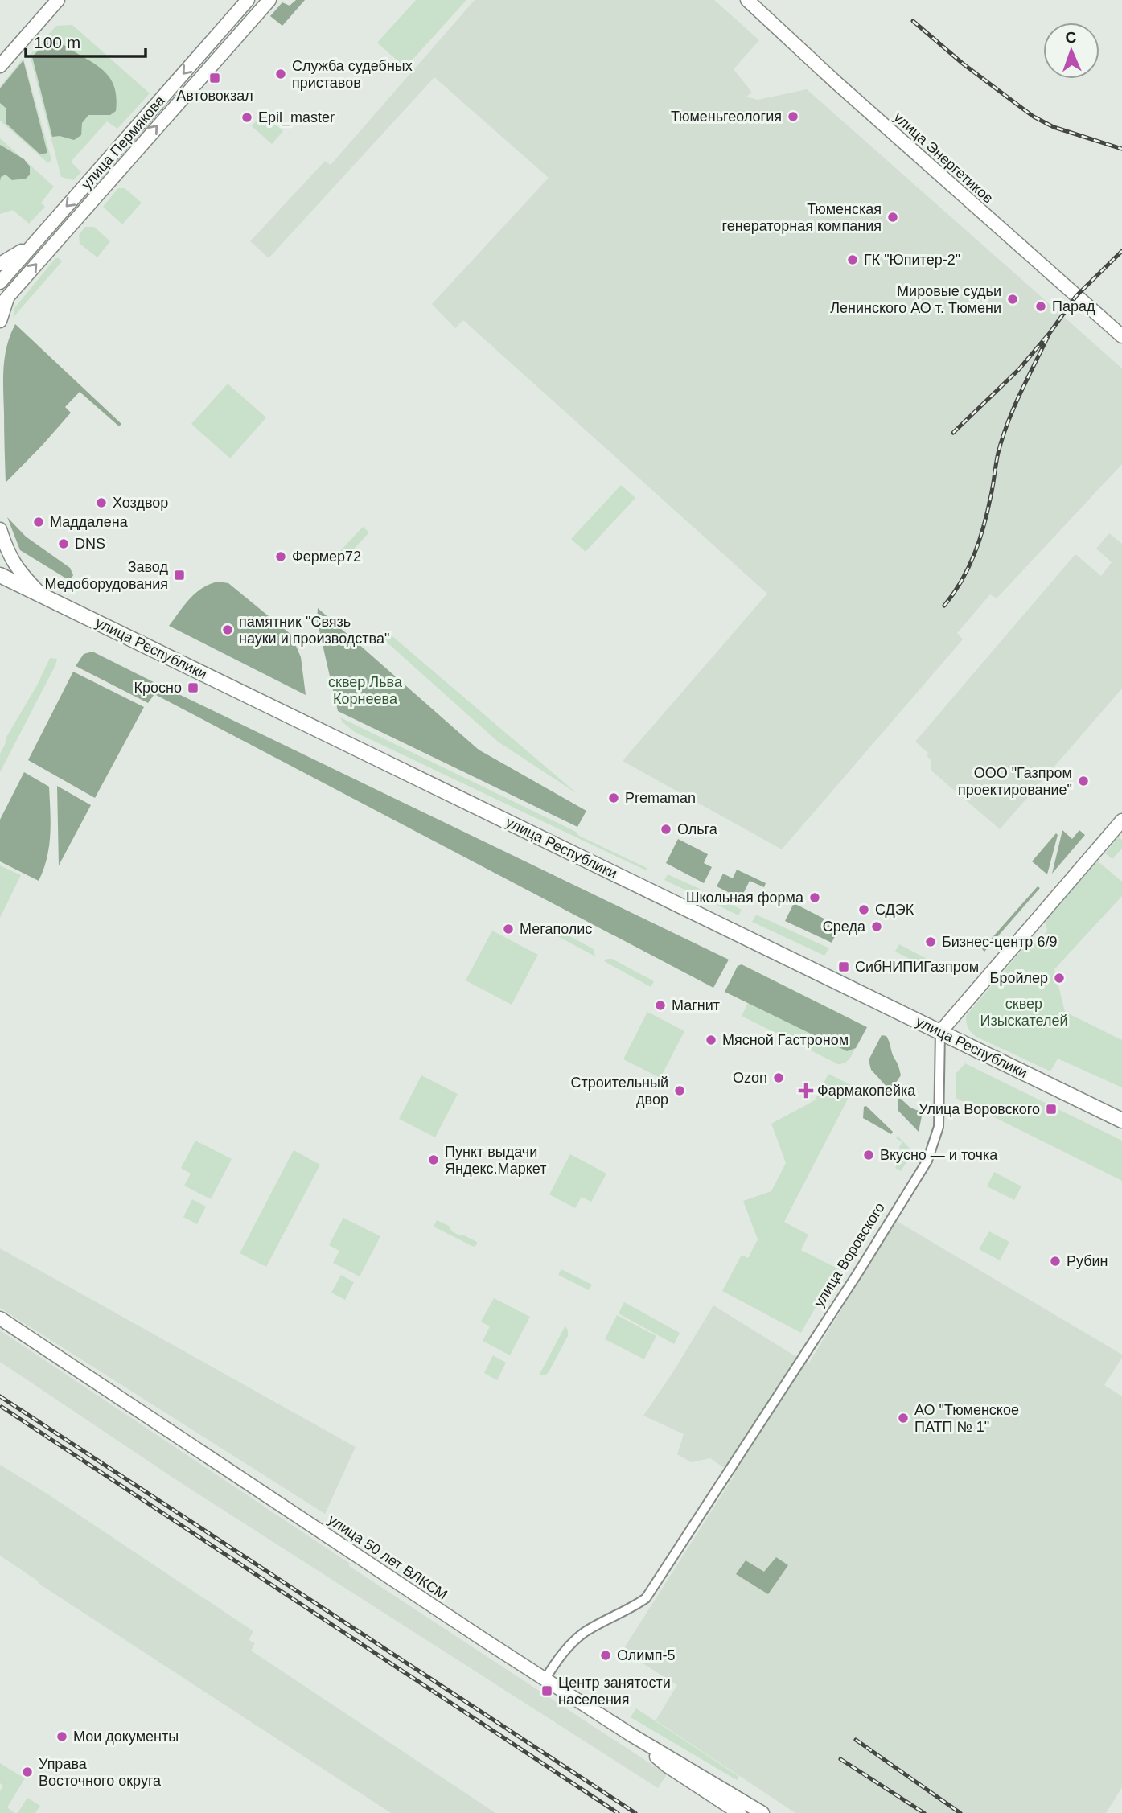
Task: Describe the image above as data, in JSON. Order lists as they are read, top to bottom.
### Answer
{
  "streets": {
    "main road": ["улица Республики"],
    "street": [
      "улица Пермякова",
      "улица Энергетиков",
      "улица Воровского",
      "улица 50 лет ВЛКСМ"
    ]
  },
  "crossings": [
    ["улица Республики", "улица Воровского"],
    ["улица Воровского", "улица 50 лет ВЛКСМ"]
  ],
  "parks": ["сквер Льва Корнеева", "сквер Изыскателей"],
  "places": {
    "other": [
      "Служба судебных приставов",
      "Тюменьгеология",
      "Epil_master",
      "Тюменская генераторная компания",
      "ГК \"Юпитер-2\"",
      "Мировые судьи Ленинского АО т. Тюмени",
      "Парад",
      "Хоздвор",
      "Маддалена",
      "DNS",
      "Фермер72",
      "памятник \"Связь науки и производства\"",
      "ООО \"Газпром проектирование\"",
      "Premaman",
      "Ольга",
      "Школьная форма",
      "СДЭК",
      "Среда",
      "Мегаполис",
      "Бизнес-центр 6/9",
      "Бройлер",
      "Магнит",
      "Мясной Гастроном",
      "Ozon",
      "Строительный двор",
      "Вкусно — и точка",
      "Пункт выдачи Яндекс.Маркет",
      "Рубин",
      "АО \"Тюменское ПАТП № 1\"",
      "Олимп-5",
      "Мои документы",
      "Управа Восточного округа"
    ],
    "transit": [
      "Автовокзал",
      "Завод Медоборудования",
      "Кросно",
      "СибНИПИГазпром",
      "Улица Воровского",
      "Центр занятости населения"
    ],
    "health": ["Фармакопейка"]
  },
  "scale_bar": "100 m",
  "north": "top"
}
